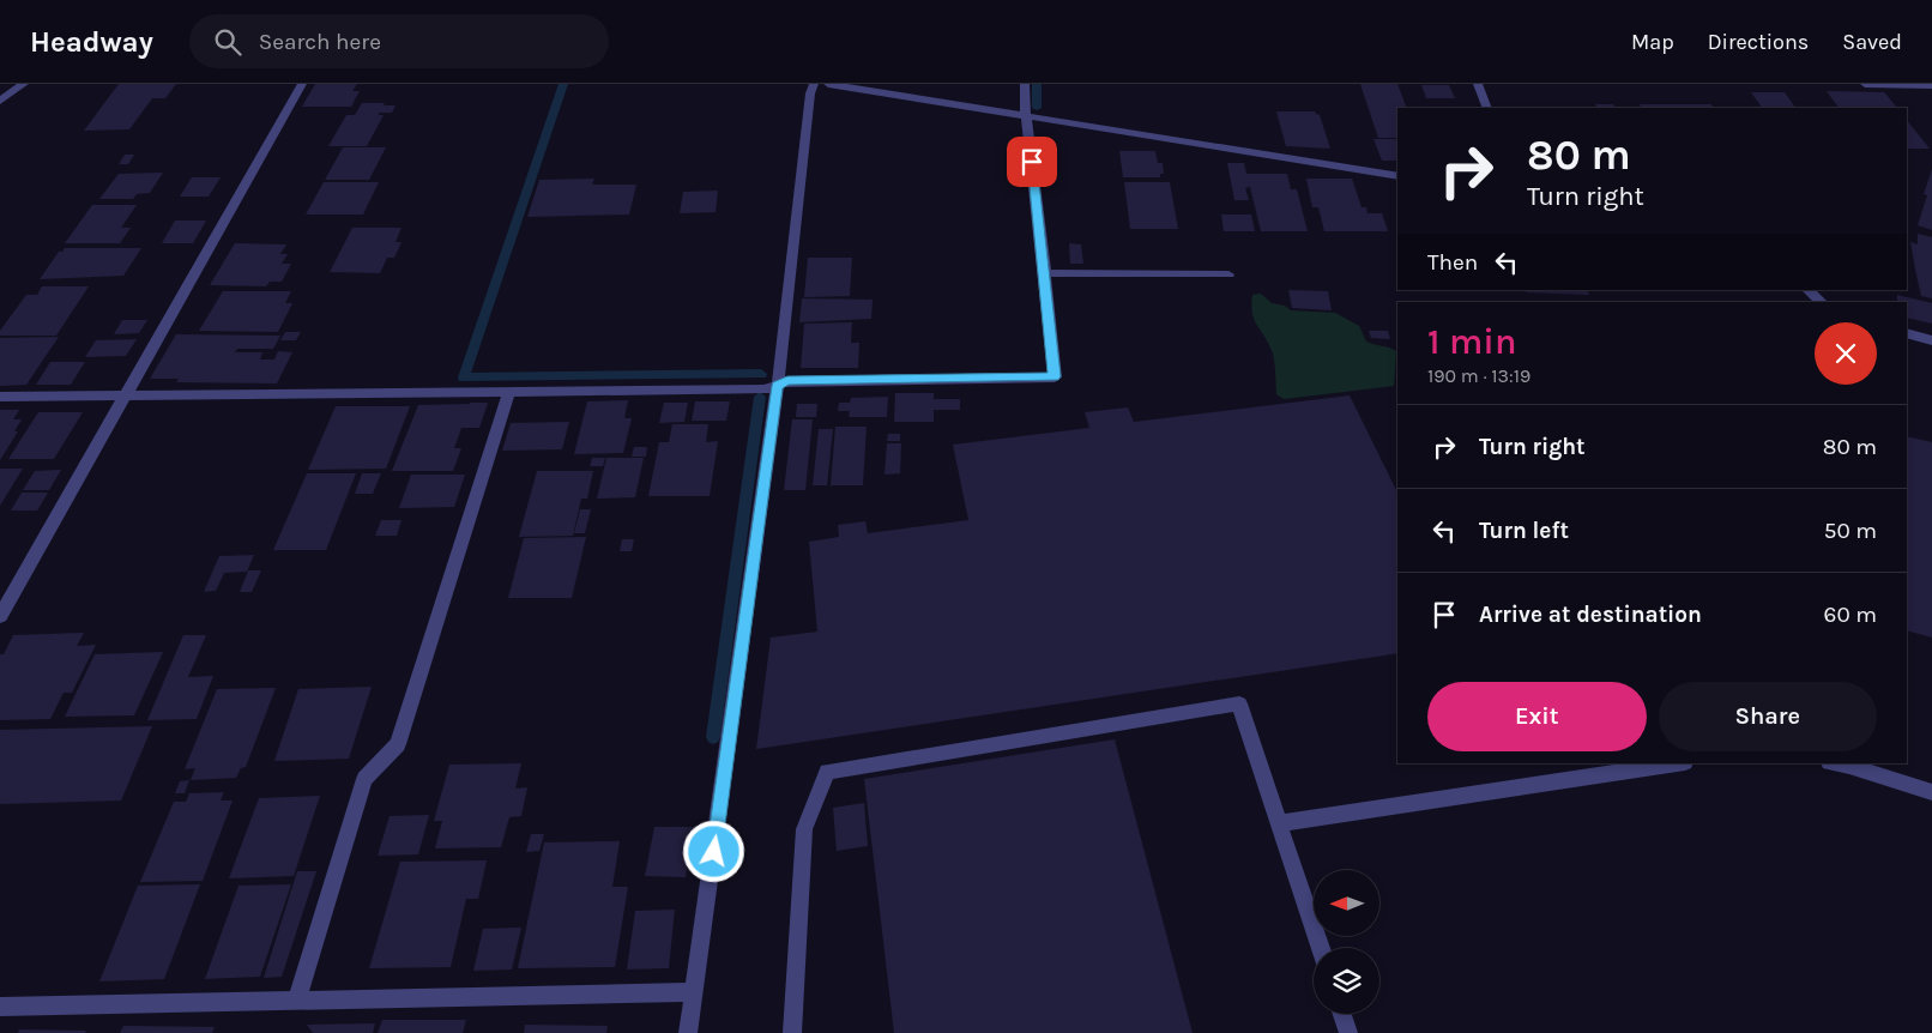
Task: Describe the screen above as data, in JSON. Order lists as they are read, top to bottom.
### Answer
{
  "north": "left",
  "page": {
    "header": "Headway",
    "search": "Search here",
    "nav": ["Map", "Directions", "Saved"],
    "turn": ["80 m", "Turn right"],
    "then": "Then",
    "heading": ["1 min", "190 m · 13:19"],
    "list": [
      {
        "name": "Turn right",
        "value": "80 m"
      },
      {
        "name": "Turn left",
        "value": "50 m"
      },
      {
        "name": "Arrive at destination",
        "value": "60 m"
      }
    ],
    "buttons": ["Exit", "Share"]
  }
}
